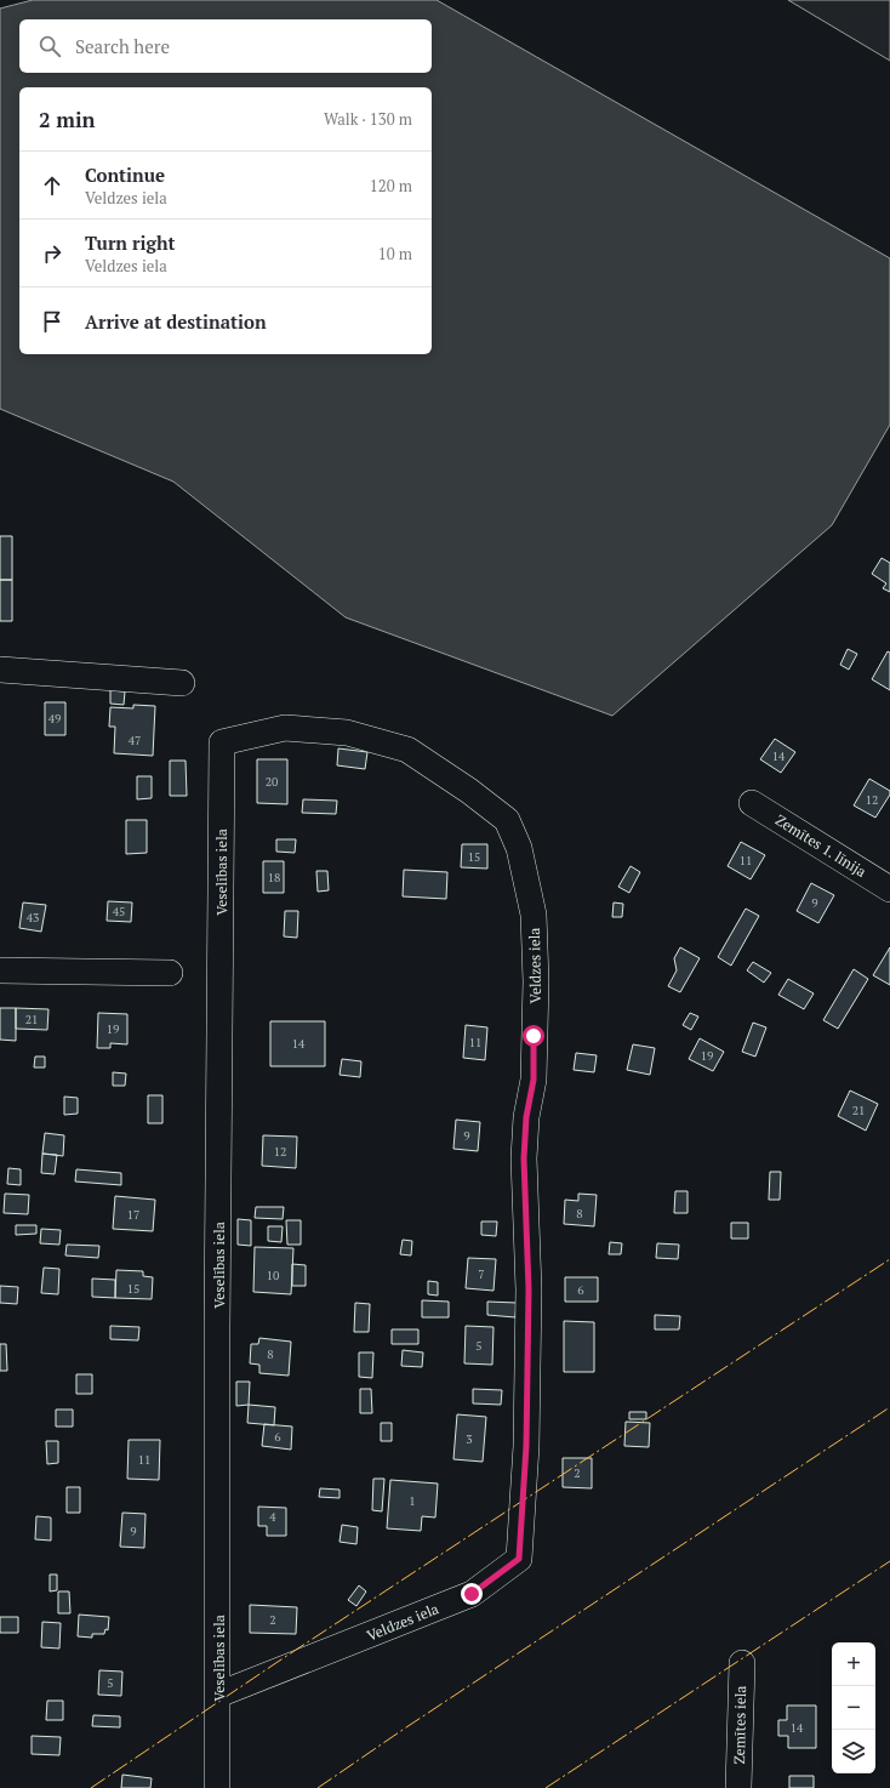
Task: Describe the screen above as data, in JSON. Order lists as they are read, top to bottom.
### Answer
{
  "streets": {
    "street": [
      "Zemītes 1. līnija",
      "Veselības iela",
      "Veldzes iela",
      "Zemītes iela"
    ]
  },
  "crossings": [
    ["Veselības iela", "Veldzes iela"]
  ],
  "house_numbers": [
    "49",
    "47",
    "14",
    "20",
    "12",
    "15",
    "11",
    "18",
    "9",
    "45",
    "43",
    "21",
    "19",
    "11",
    "14",
    "19",
    "21",
    "9",
    "12",
    "8",
    "17",
    "7",
    "10",
    "15",
    "6",
    "5",
    "8",
    "6",
    "3",
    "11",
    "2",
    "1",
    "4",
    "9",
    "2",
    "5",
    "14"
  ],
  "page": {
    "search": "Search here",
    "heading": ["2 min", "Walk · 130 m"],
    "list": [
      ["Continue", "Veldzes iela", "120 m"],
      ["Turn right", "Veldzes iela", "10 m"],
      "Arrive at destination"
    ],
    "map_buttons": ["+", "−"]
  }
}
